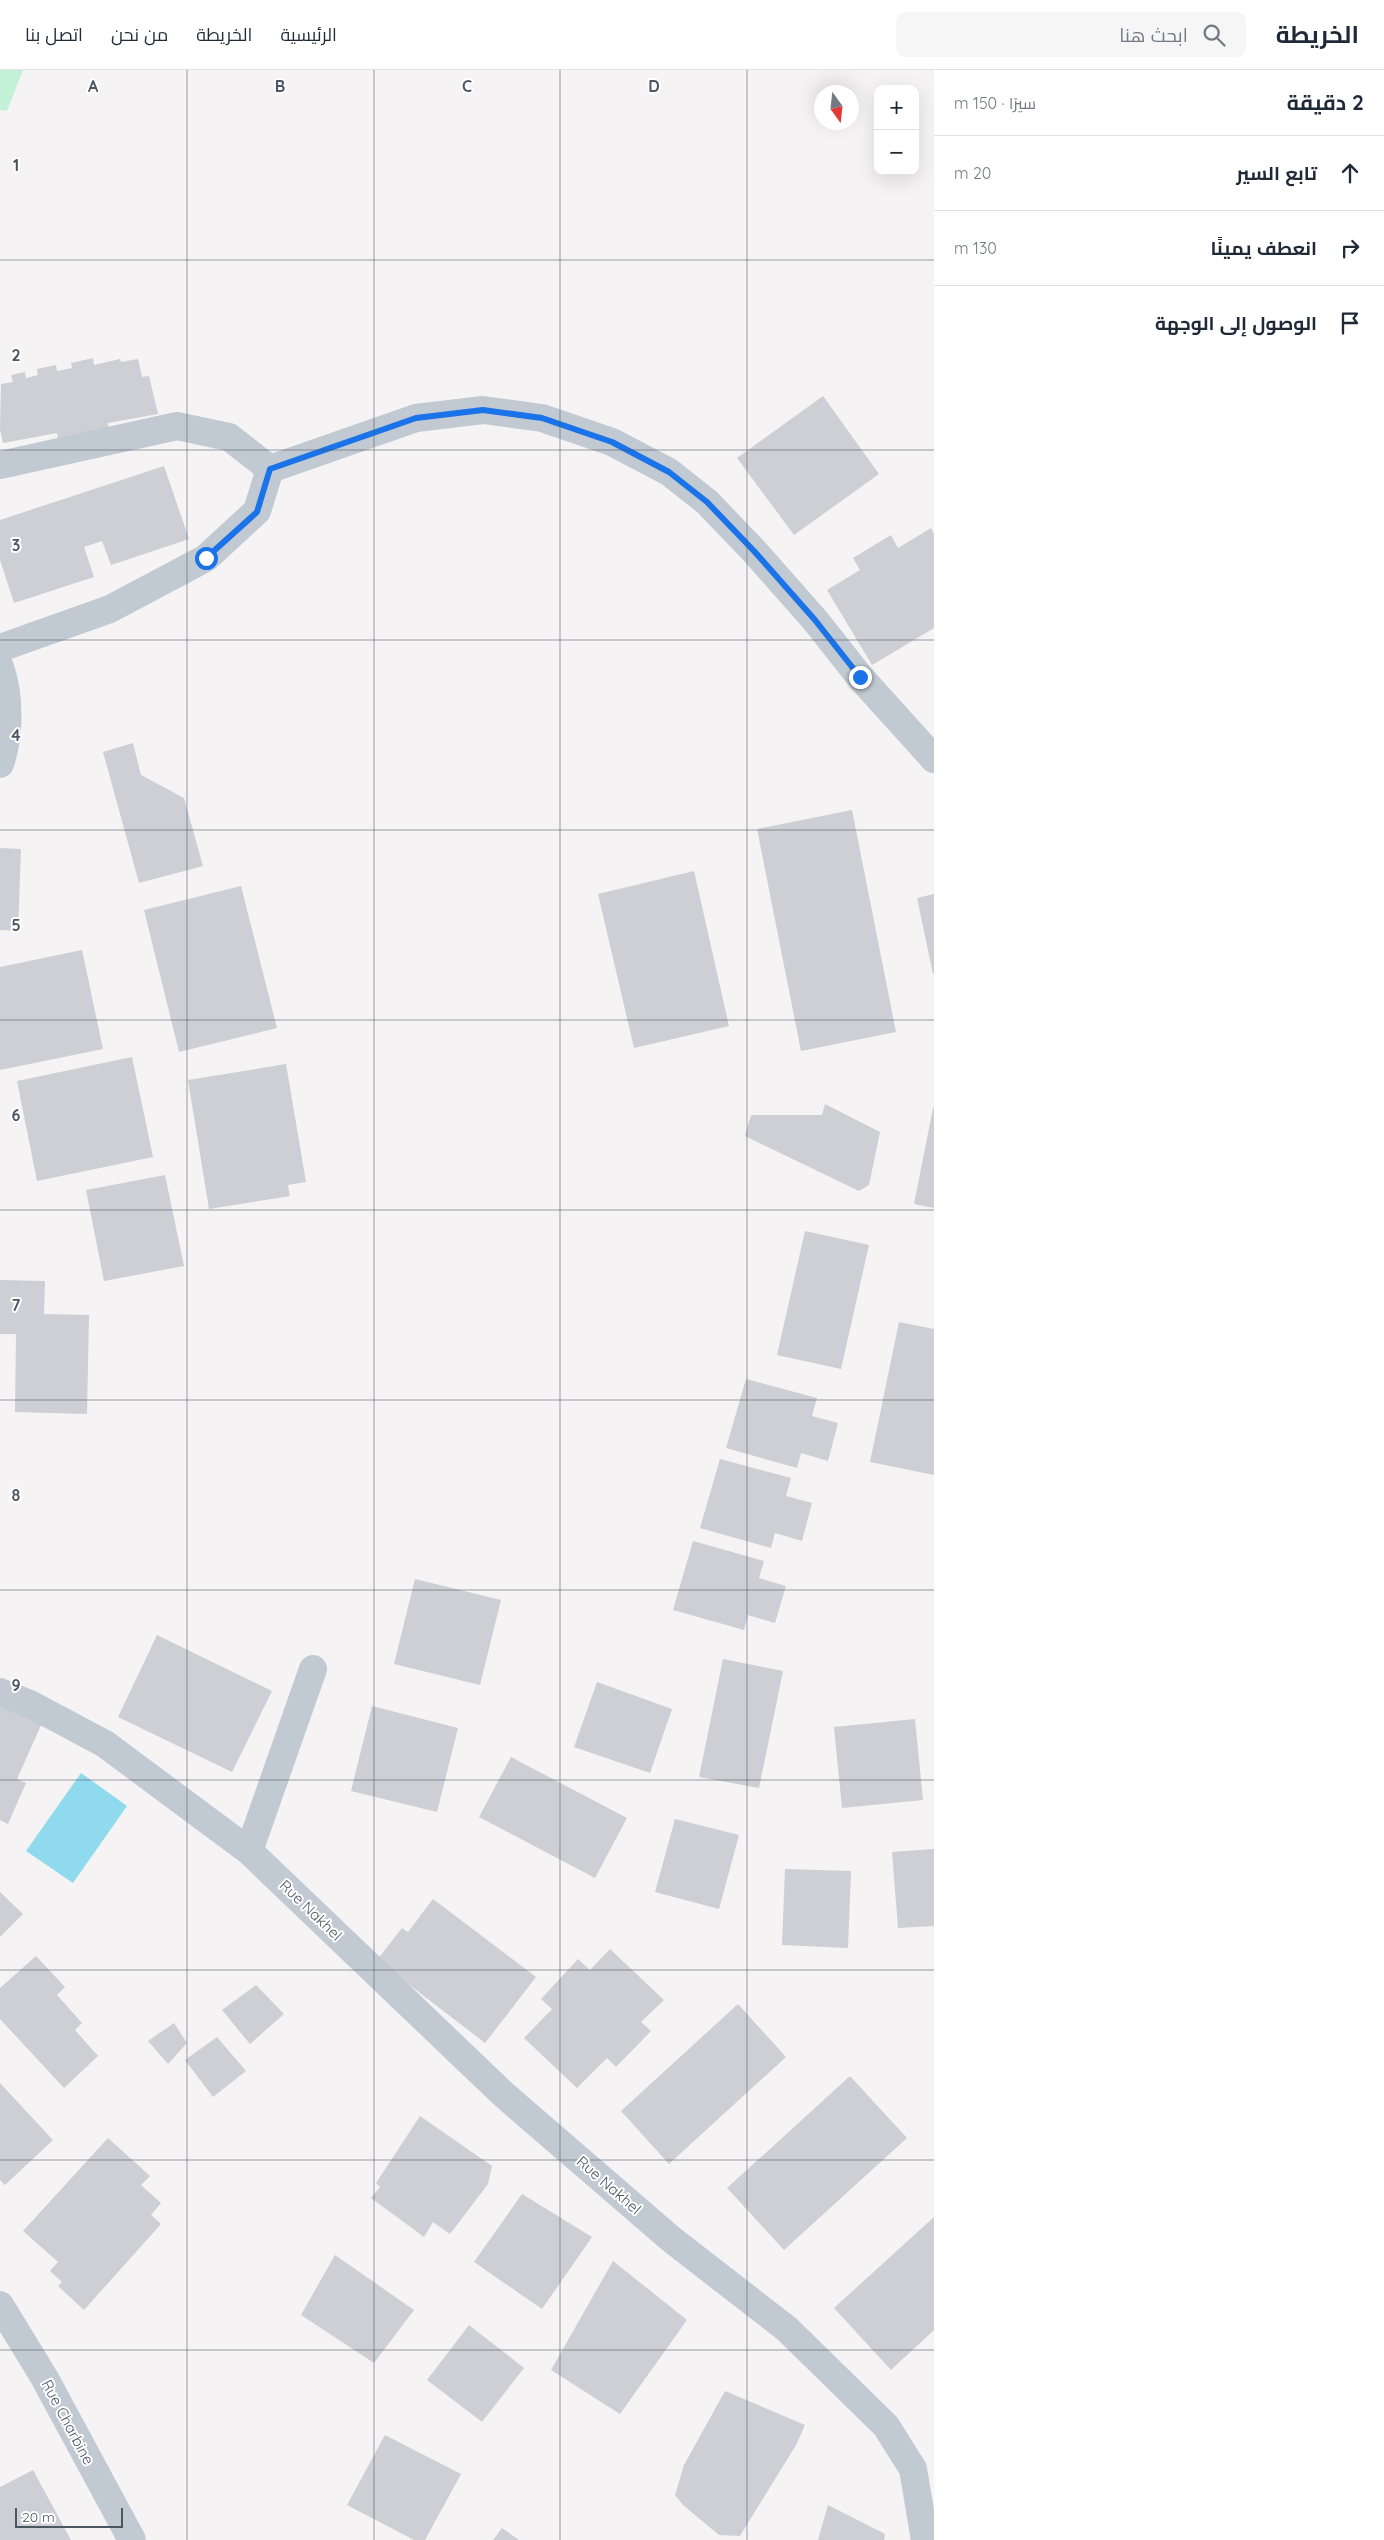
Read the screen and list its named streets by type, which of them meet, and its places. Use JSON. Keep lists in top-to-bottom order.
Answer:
{
  "streets": {
    "street": ["Rue Nakhel", "Rue Charbine"]
  },
  "scale_bar": "20 m",
  "north": "bottom",
  "page": {
    "header": "الخريطة",
    "search": "ابحث هنا",
    "nav": [
      "الرئيسية",
      "الخريطة",
      "من نحن",
      "اتصل بنا"
    ],
    "heading": ["2 دقيقة", "سيرًا · 150 m"],
    "map_buttons": ["+", "−"],
    "list": [
      ["تابع السير", "20 m"],
      ["انعطف يمينًا", "130 m"],
      "الوصول إلى الوجهة"
    ],
    "scale": "20 m"
  },
  "grid": {
    "columns": [
      "A",
      "B",
      "C",
      "D"
    ],
    "rows": [
      "1",
      "2",
      "3",
      "4",
      "5",
      "6",
      "7",
      "8",
      "9"
    ]
  }
}
